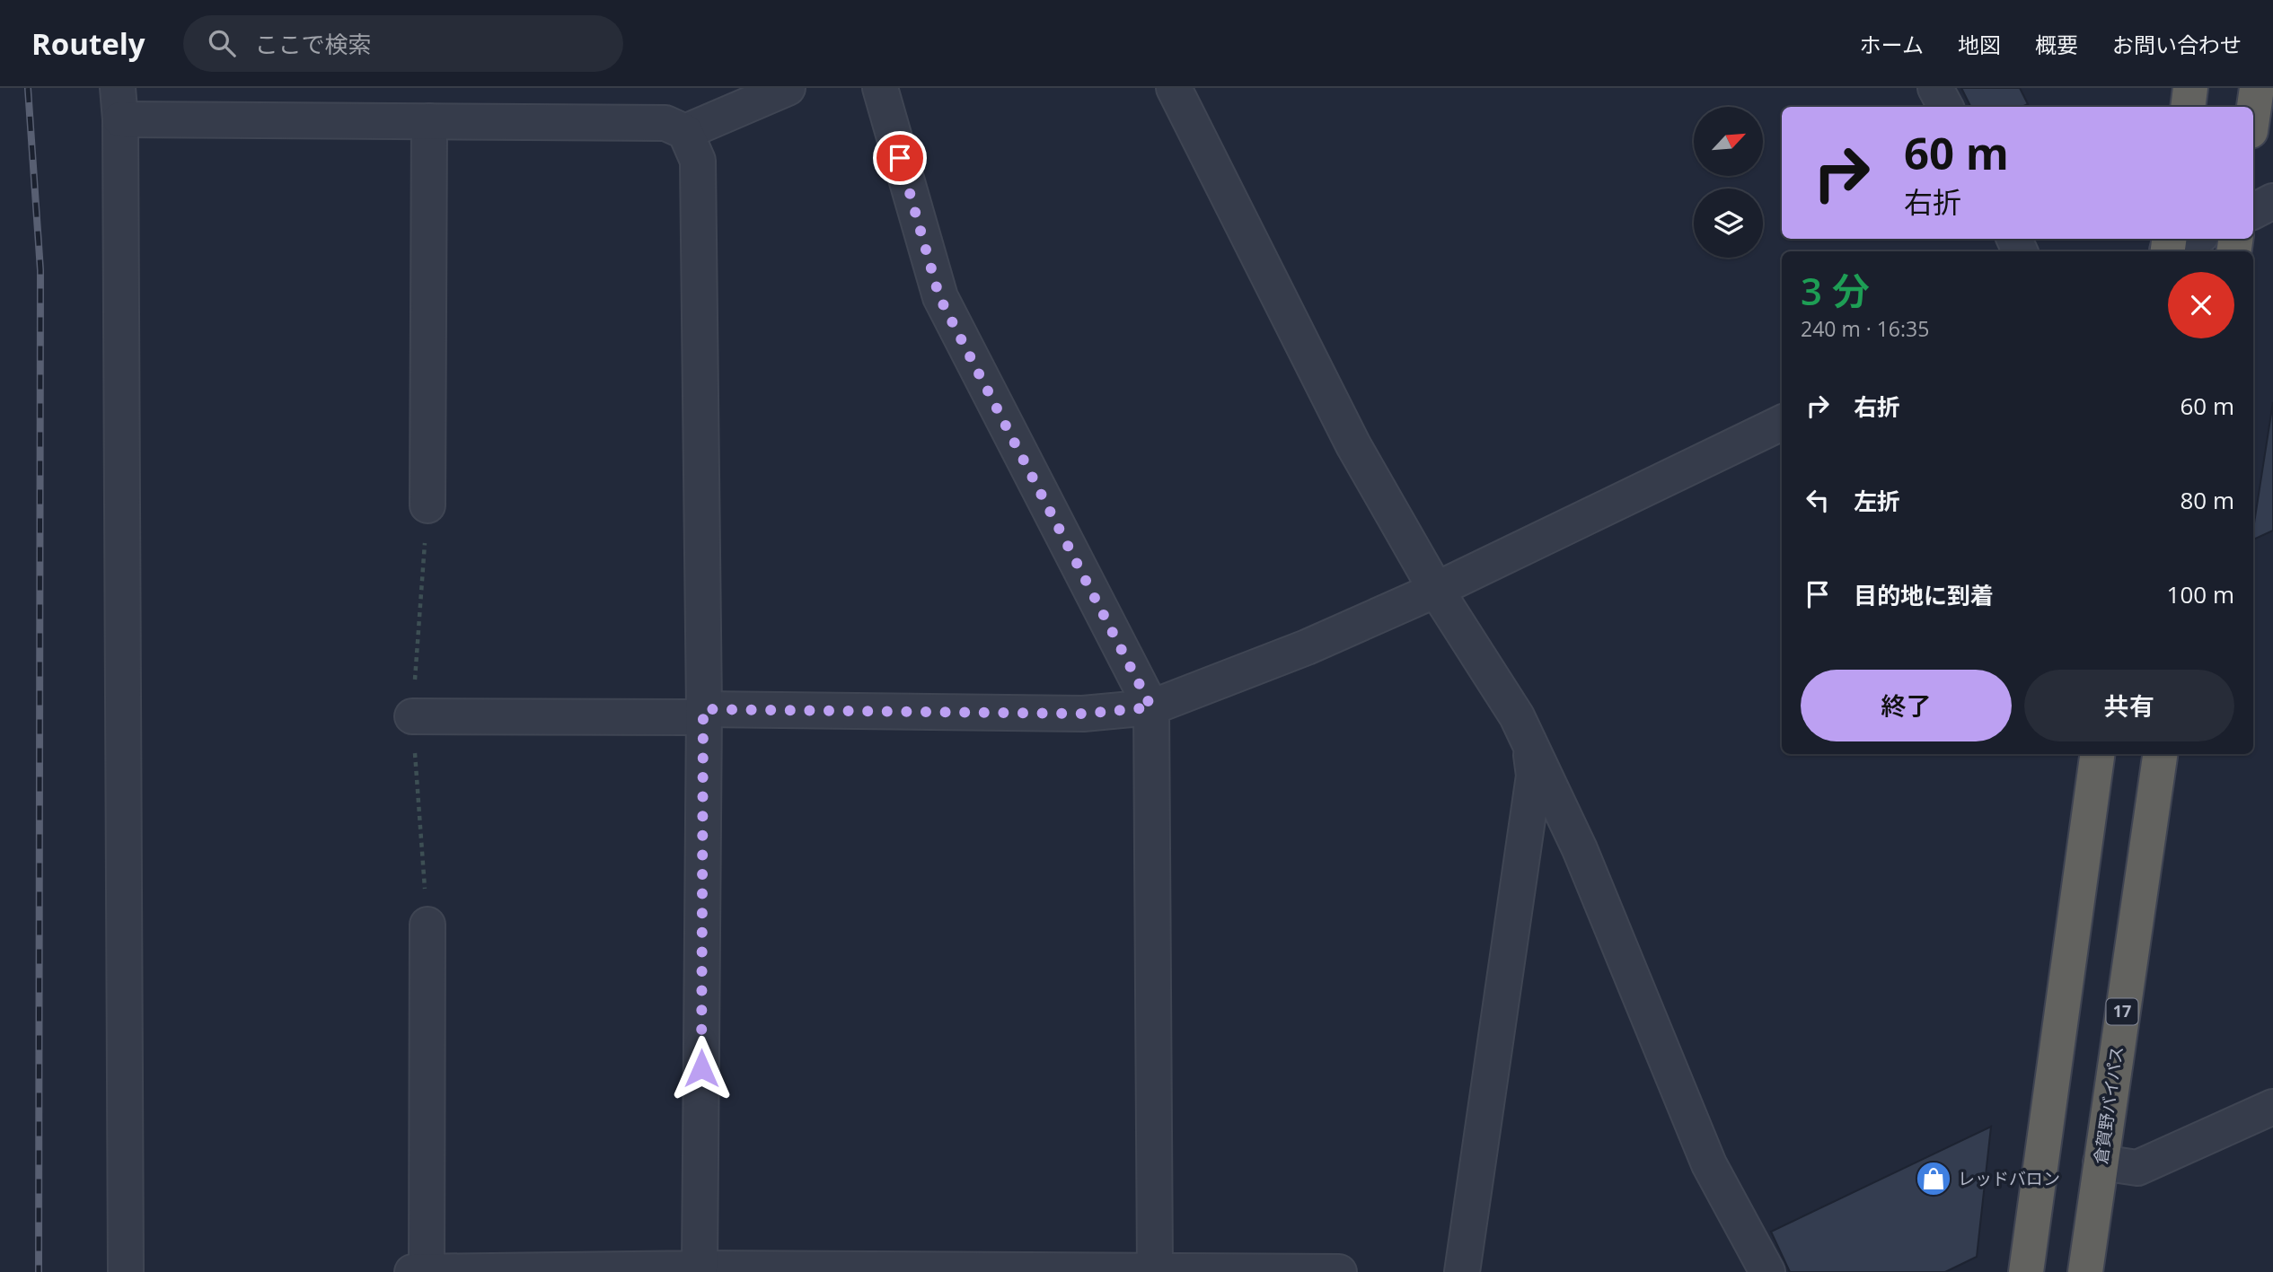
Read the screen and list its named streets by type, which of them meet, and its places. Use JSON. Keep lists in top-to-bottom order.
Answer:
{
  "streets": {
    "highway": ["17", "倉賀野バイパス"]
  },
  "places": {
    "shop": ["レッドバロン"]
  },
  "north": "top right",
  "page": {
    "header": "Routely",
    "search": "ここで検索",
    "nav": [
      "ホーム",
      "地図",
      "概要",
      "お問い合わせ"
    ],
    "turn": ["60 m", "右折"],
    "heading": ["3 分", "240 m · 16:35"],
    "list": [
      {
        "name": "右折",
        "value": "60 m"
      },
      {
        "name": "左折",
        "value": "80 m"
      },
      {
        "name": "目的地に到着",
        "value": "100 m"
      }
    ],
    "buttons": ["終了", "共有"]
  }
}
